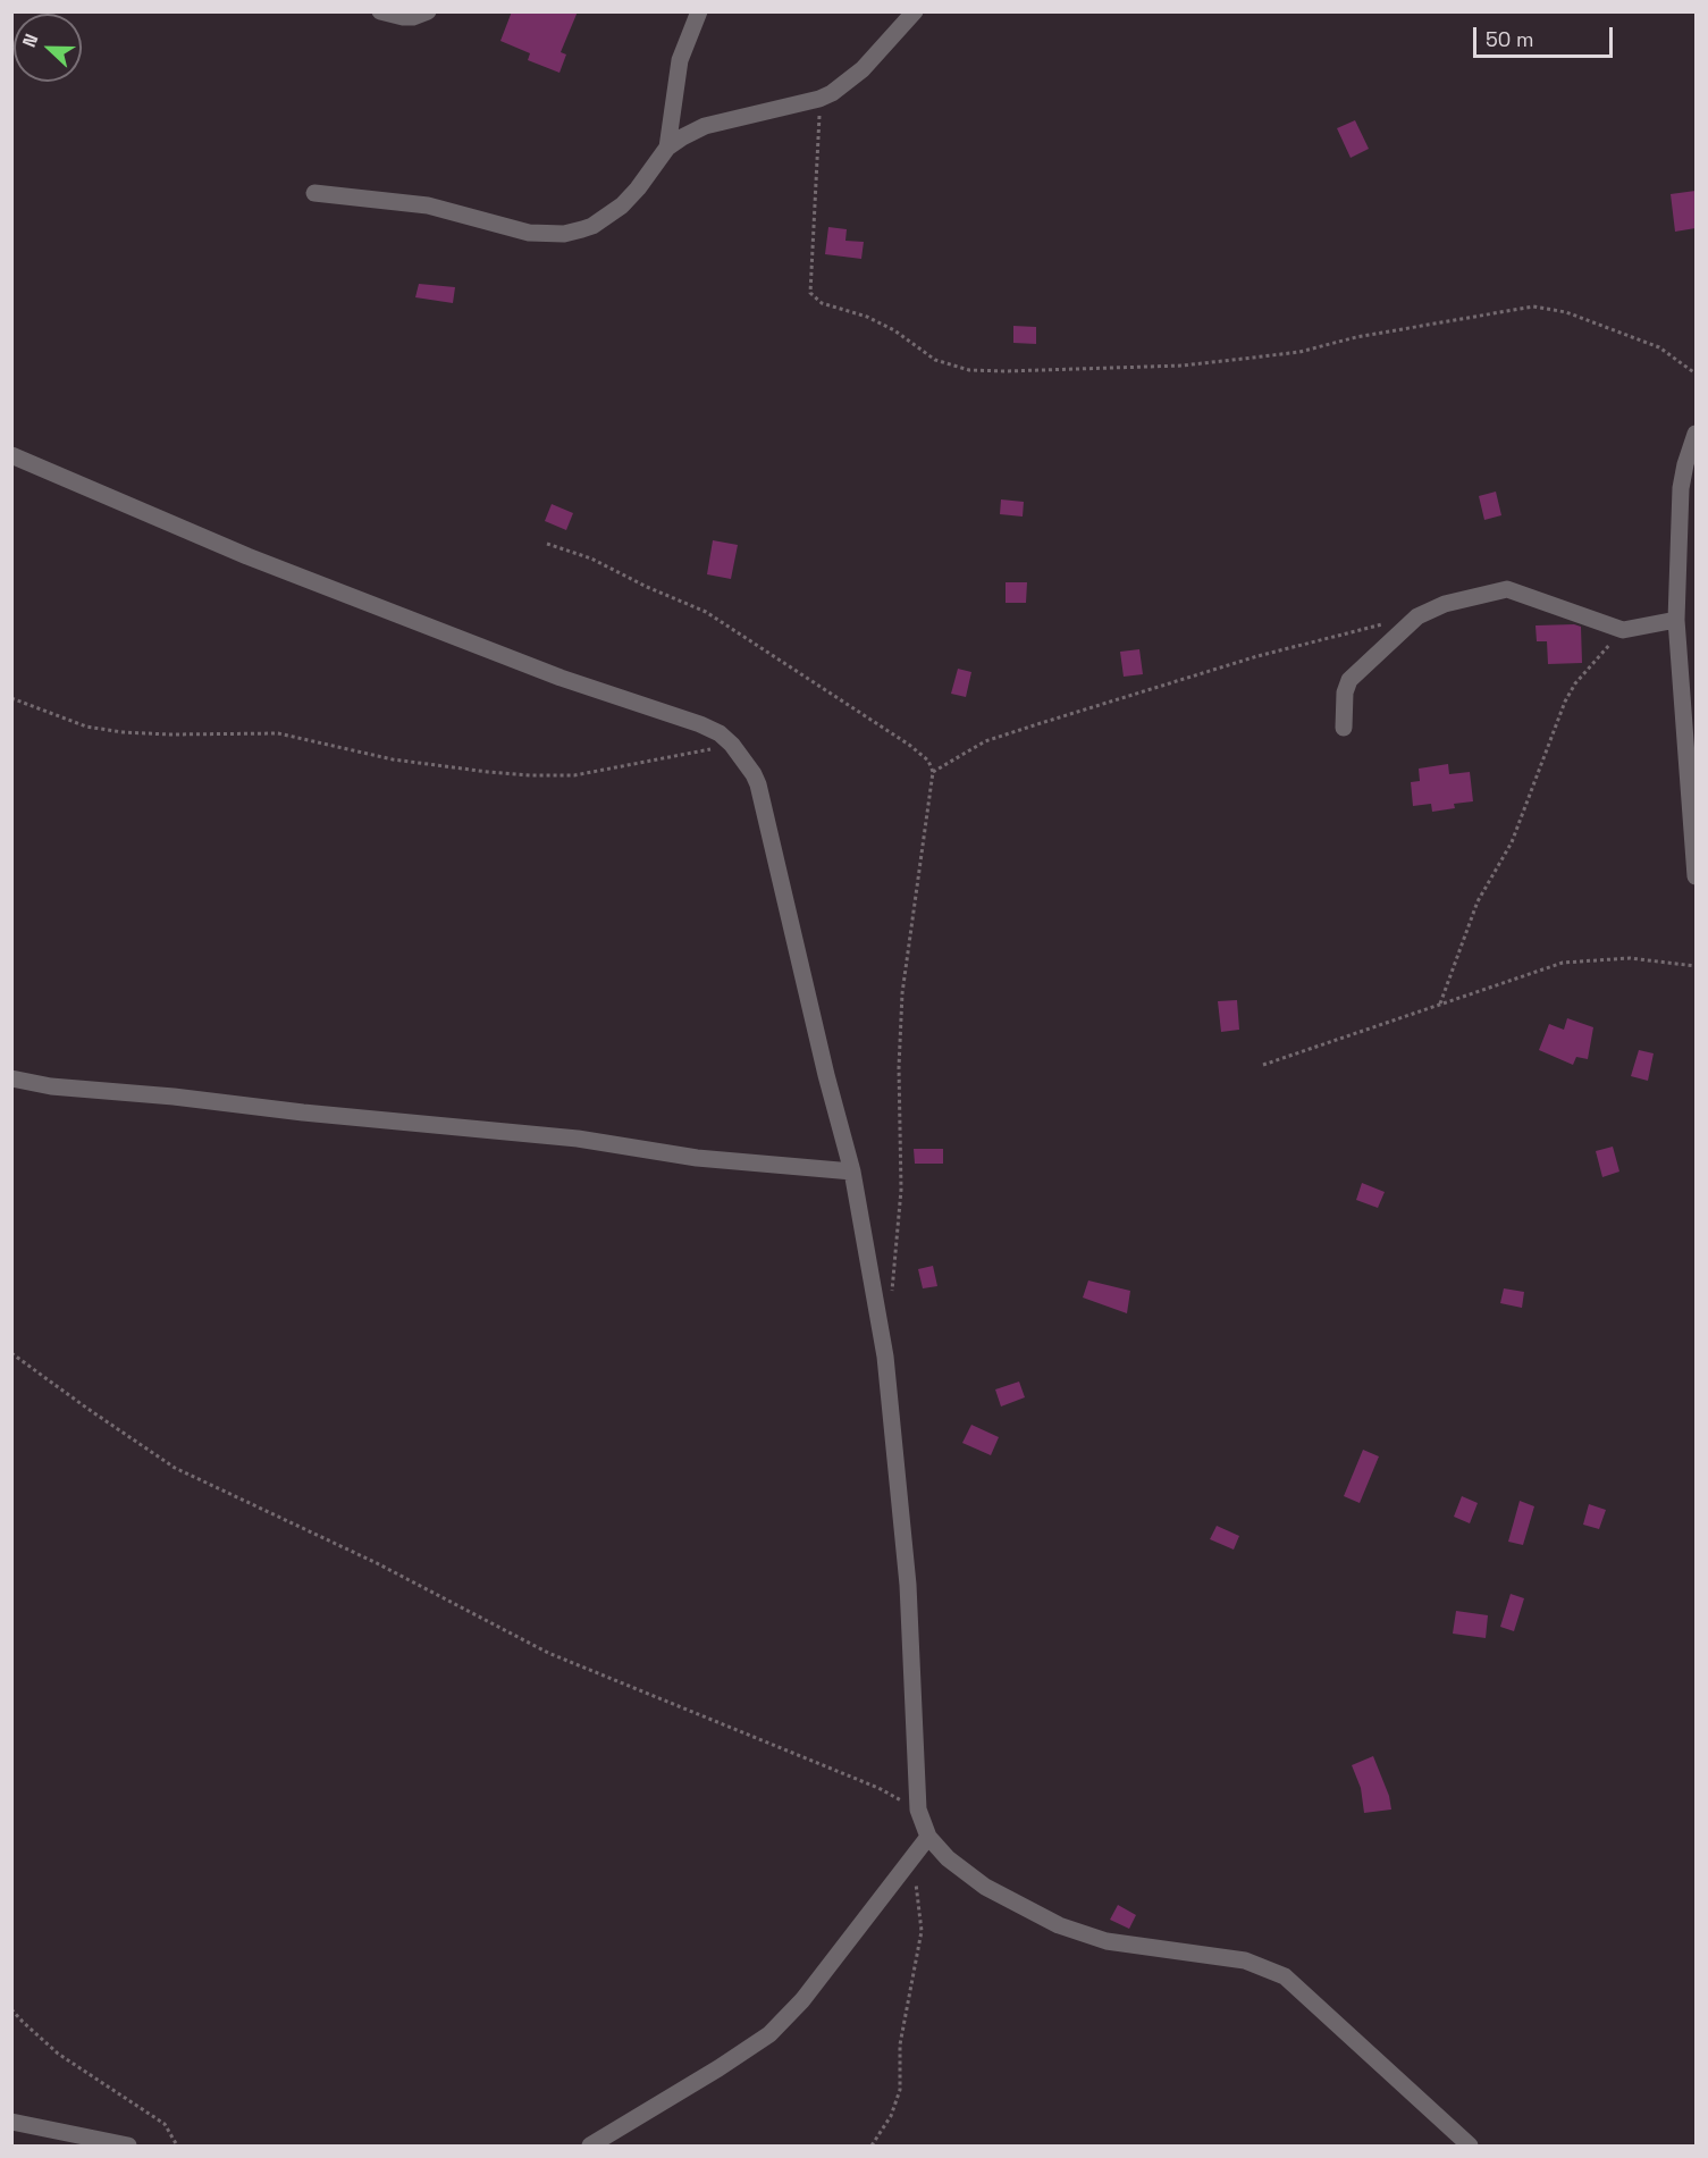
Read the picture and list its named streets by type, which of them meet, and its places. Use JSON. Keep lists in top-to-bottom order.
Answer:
{
  "scale_bar": "50 m",
  "north": "left"
}
